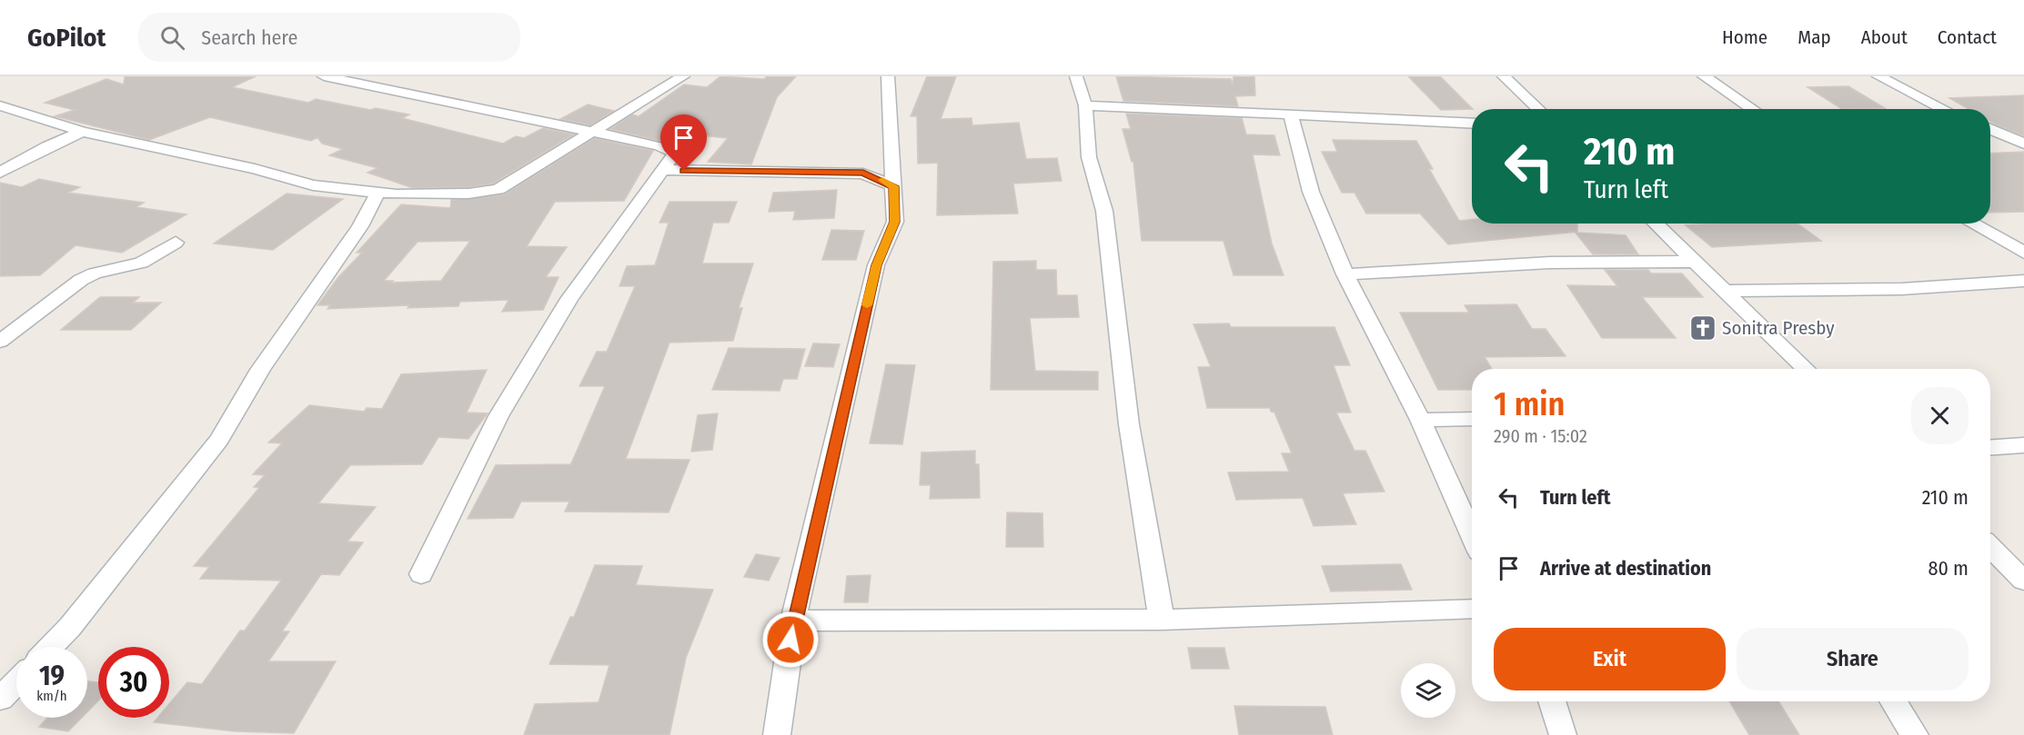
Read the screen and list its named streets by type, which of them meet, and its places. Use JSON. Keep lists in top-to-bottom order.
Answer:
{
  "places": {
    "church": ["Sonitra Presby"]
  },
  "page": {
    "header": "GoPilot",
    "search": "Search here",
    "nav": [
      "Home",
      "Map",
      "About",
      "Contact"
    ],
    "turn": ["210 m", "Turn left"],
    "heading": ["1 min", "290 m · 15:02"],
    "list": [
      {
        "name": "Turn left",
        "value": "210 m"
      },
      {
        "name": "Arrive at destination",
        "value": "80 m"
      }
    ],
    "buttons": ["Exit", "Share"],
    "speed": "19 km/h",
    "limit": "30"
  }
}
